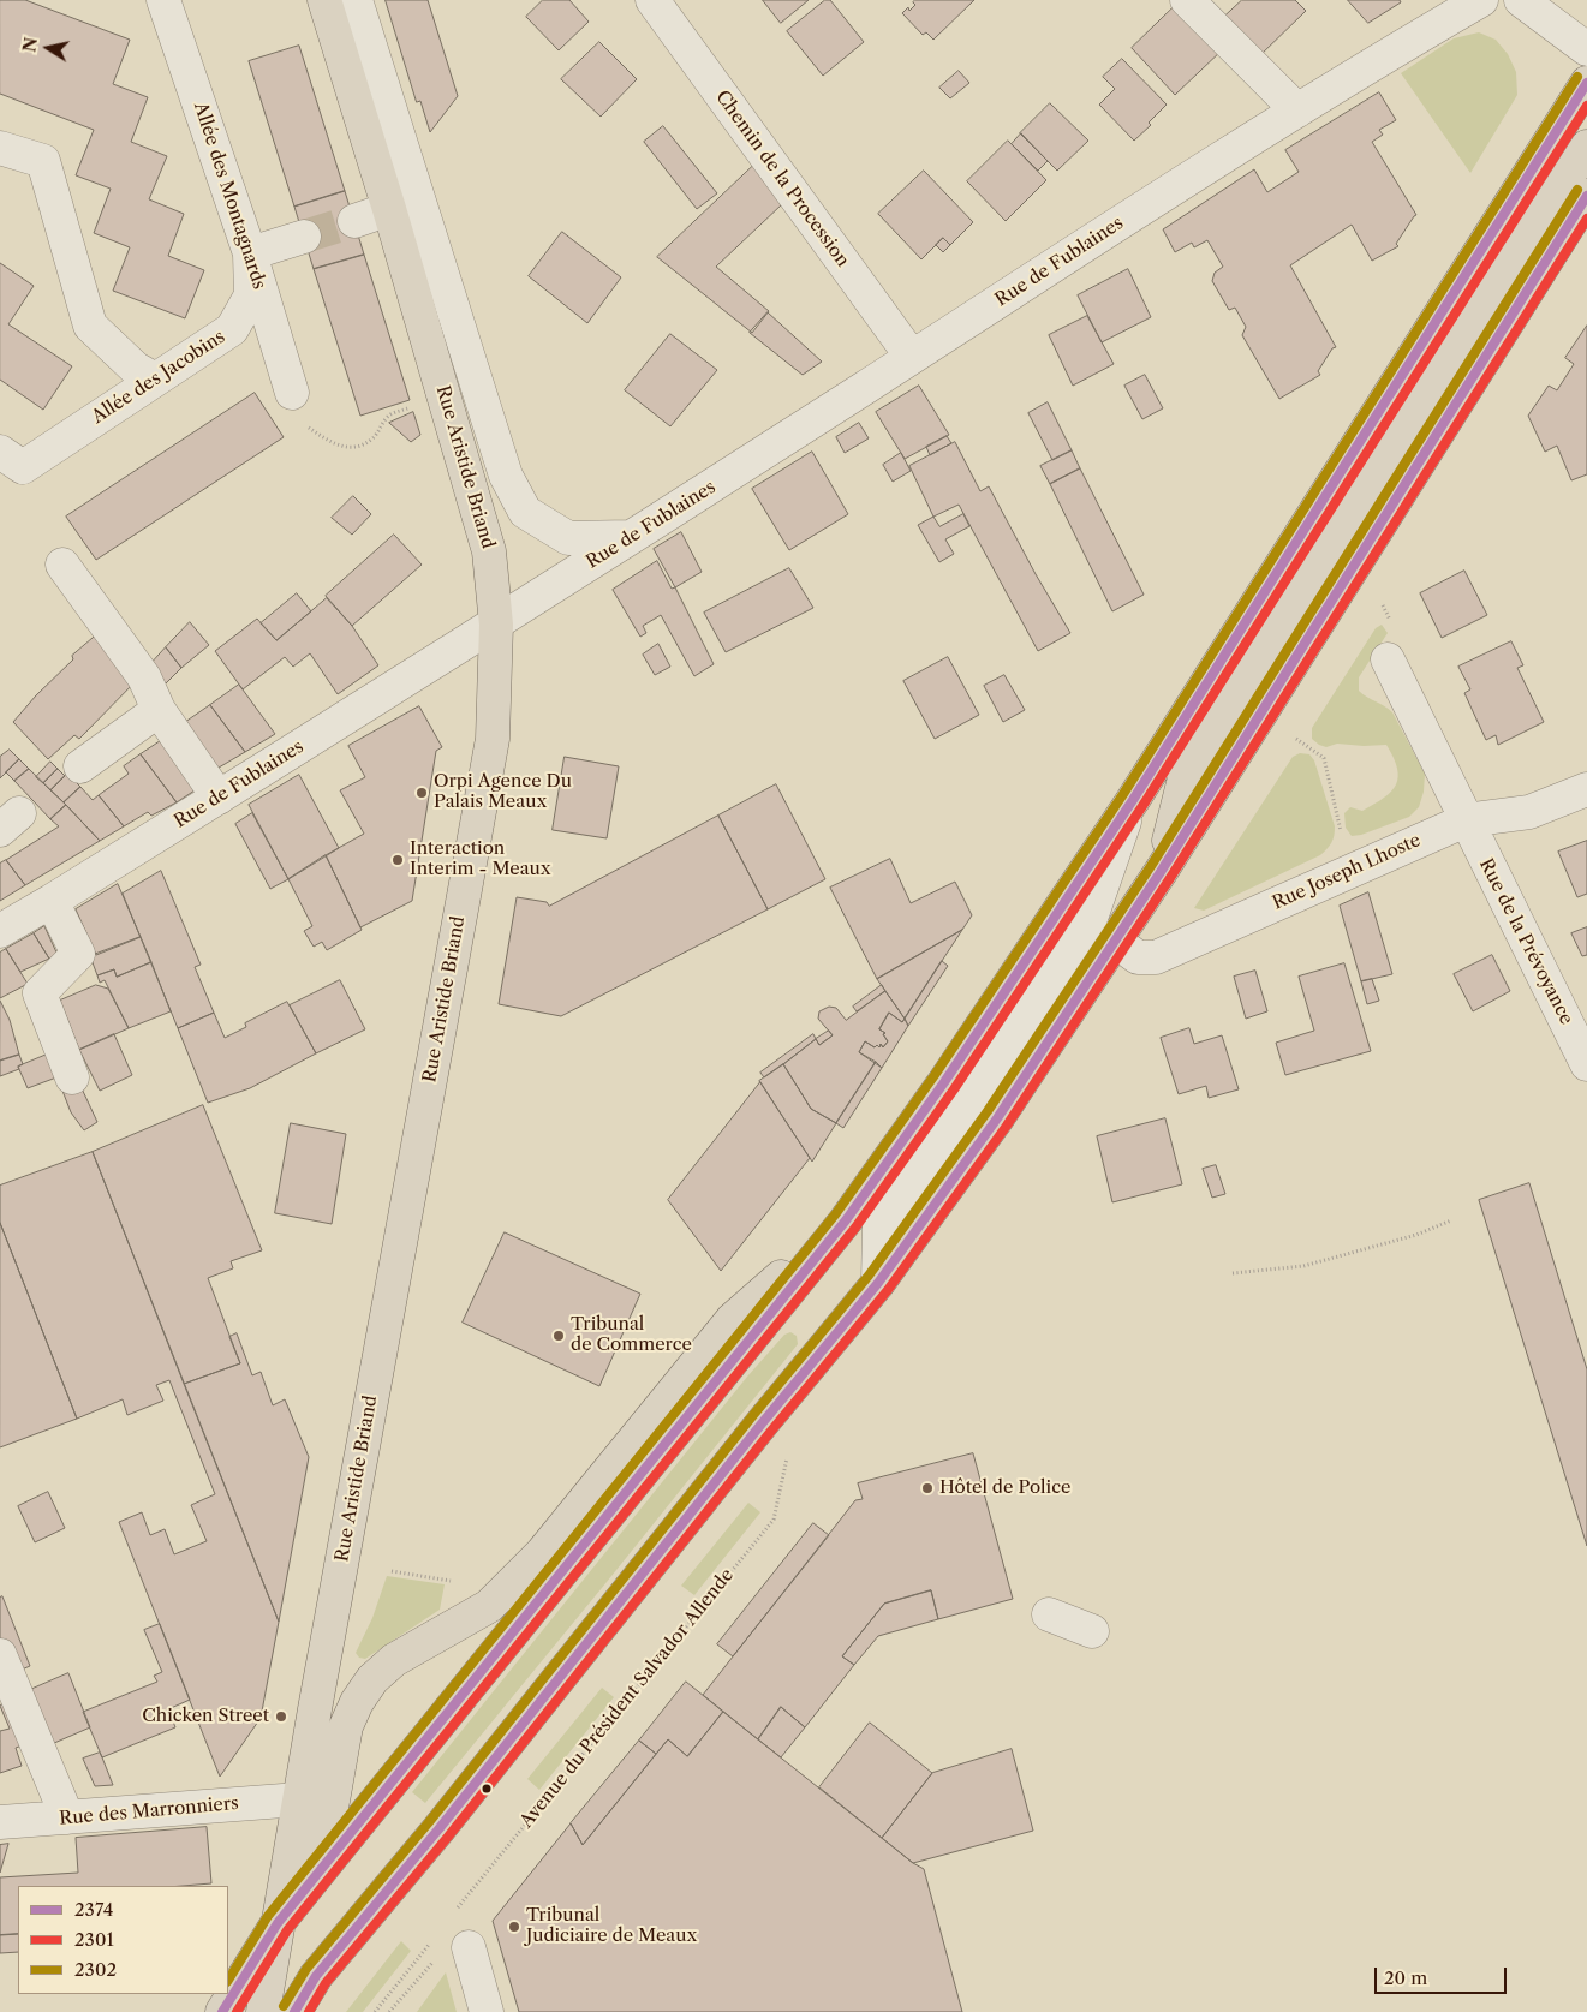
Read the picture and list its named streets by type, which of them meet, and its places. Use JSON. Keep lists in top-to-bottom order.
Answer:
{
  "streets": {
    "main road": ["Rue Aristide Briand"],
    "street": [
      "Chemin de la Procession",
      "Allée des Montagnards",
      "Rue de Fublaines",
      "Allée des Jacobins",
      "Rue Joseph Lhoste",
      "Rue de la Prévoyance",
      "Rue des Marronniers"
    ],
    "path": ["Avenue du Président Salvador Allende"]
  },
  "crossings": [
    ["Chemin de la Procession", "Rue de Fublaines"],
    ["Allée des Montagnards", "Allée des Jacobins"],
    ["Rue de Fublaines", "Rue Aristide Briand"],
    ["Rue Aristide Briand", "Rue des Marronniers"],
    ["Rue Joseph Lhoste", "Rue de la Prévoyance"]
  ],
  "places": [
    "Orpi Agence Du Palais Meaux",
    "Interaction Interim - Meaux",
    "Tribunal de Commerce",
    "Hôtel de Police",
    "Chicken Street",
    "Tribunal Judiciaire de Meaux"
  ],
  "lines": ["transit line 2302", "transit line 2374", "transit line 2301"],
  "legend": ["2374", "2301", "2302"],
  "scale_bar": "20 m",
  "north": "left"
}
